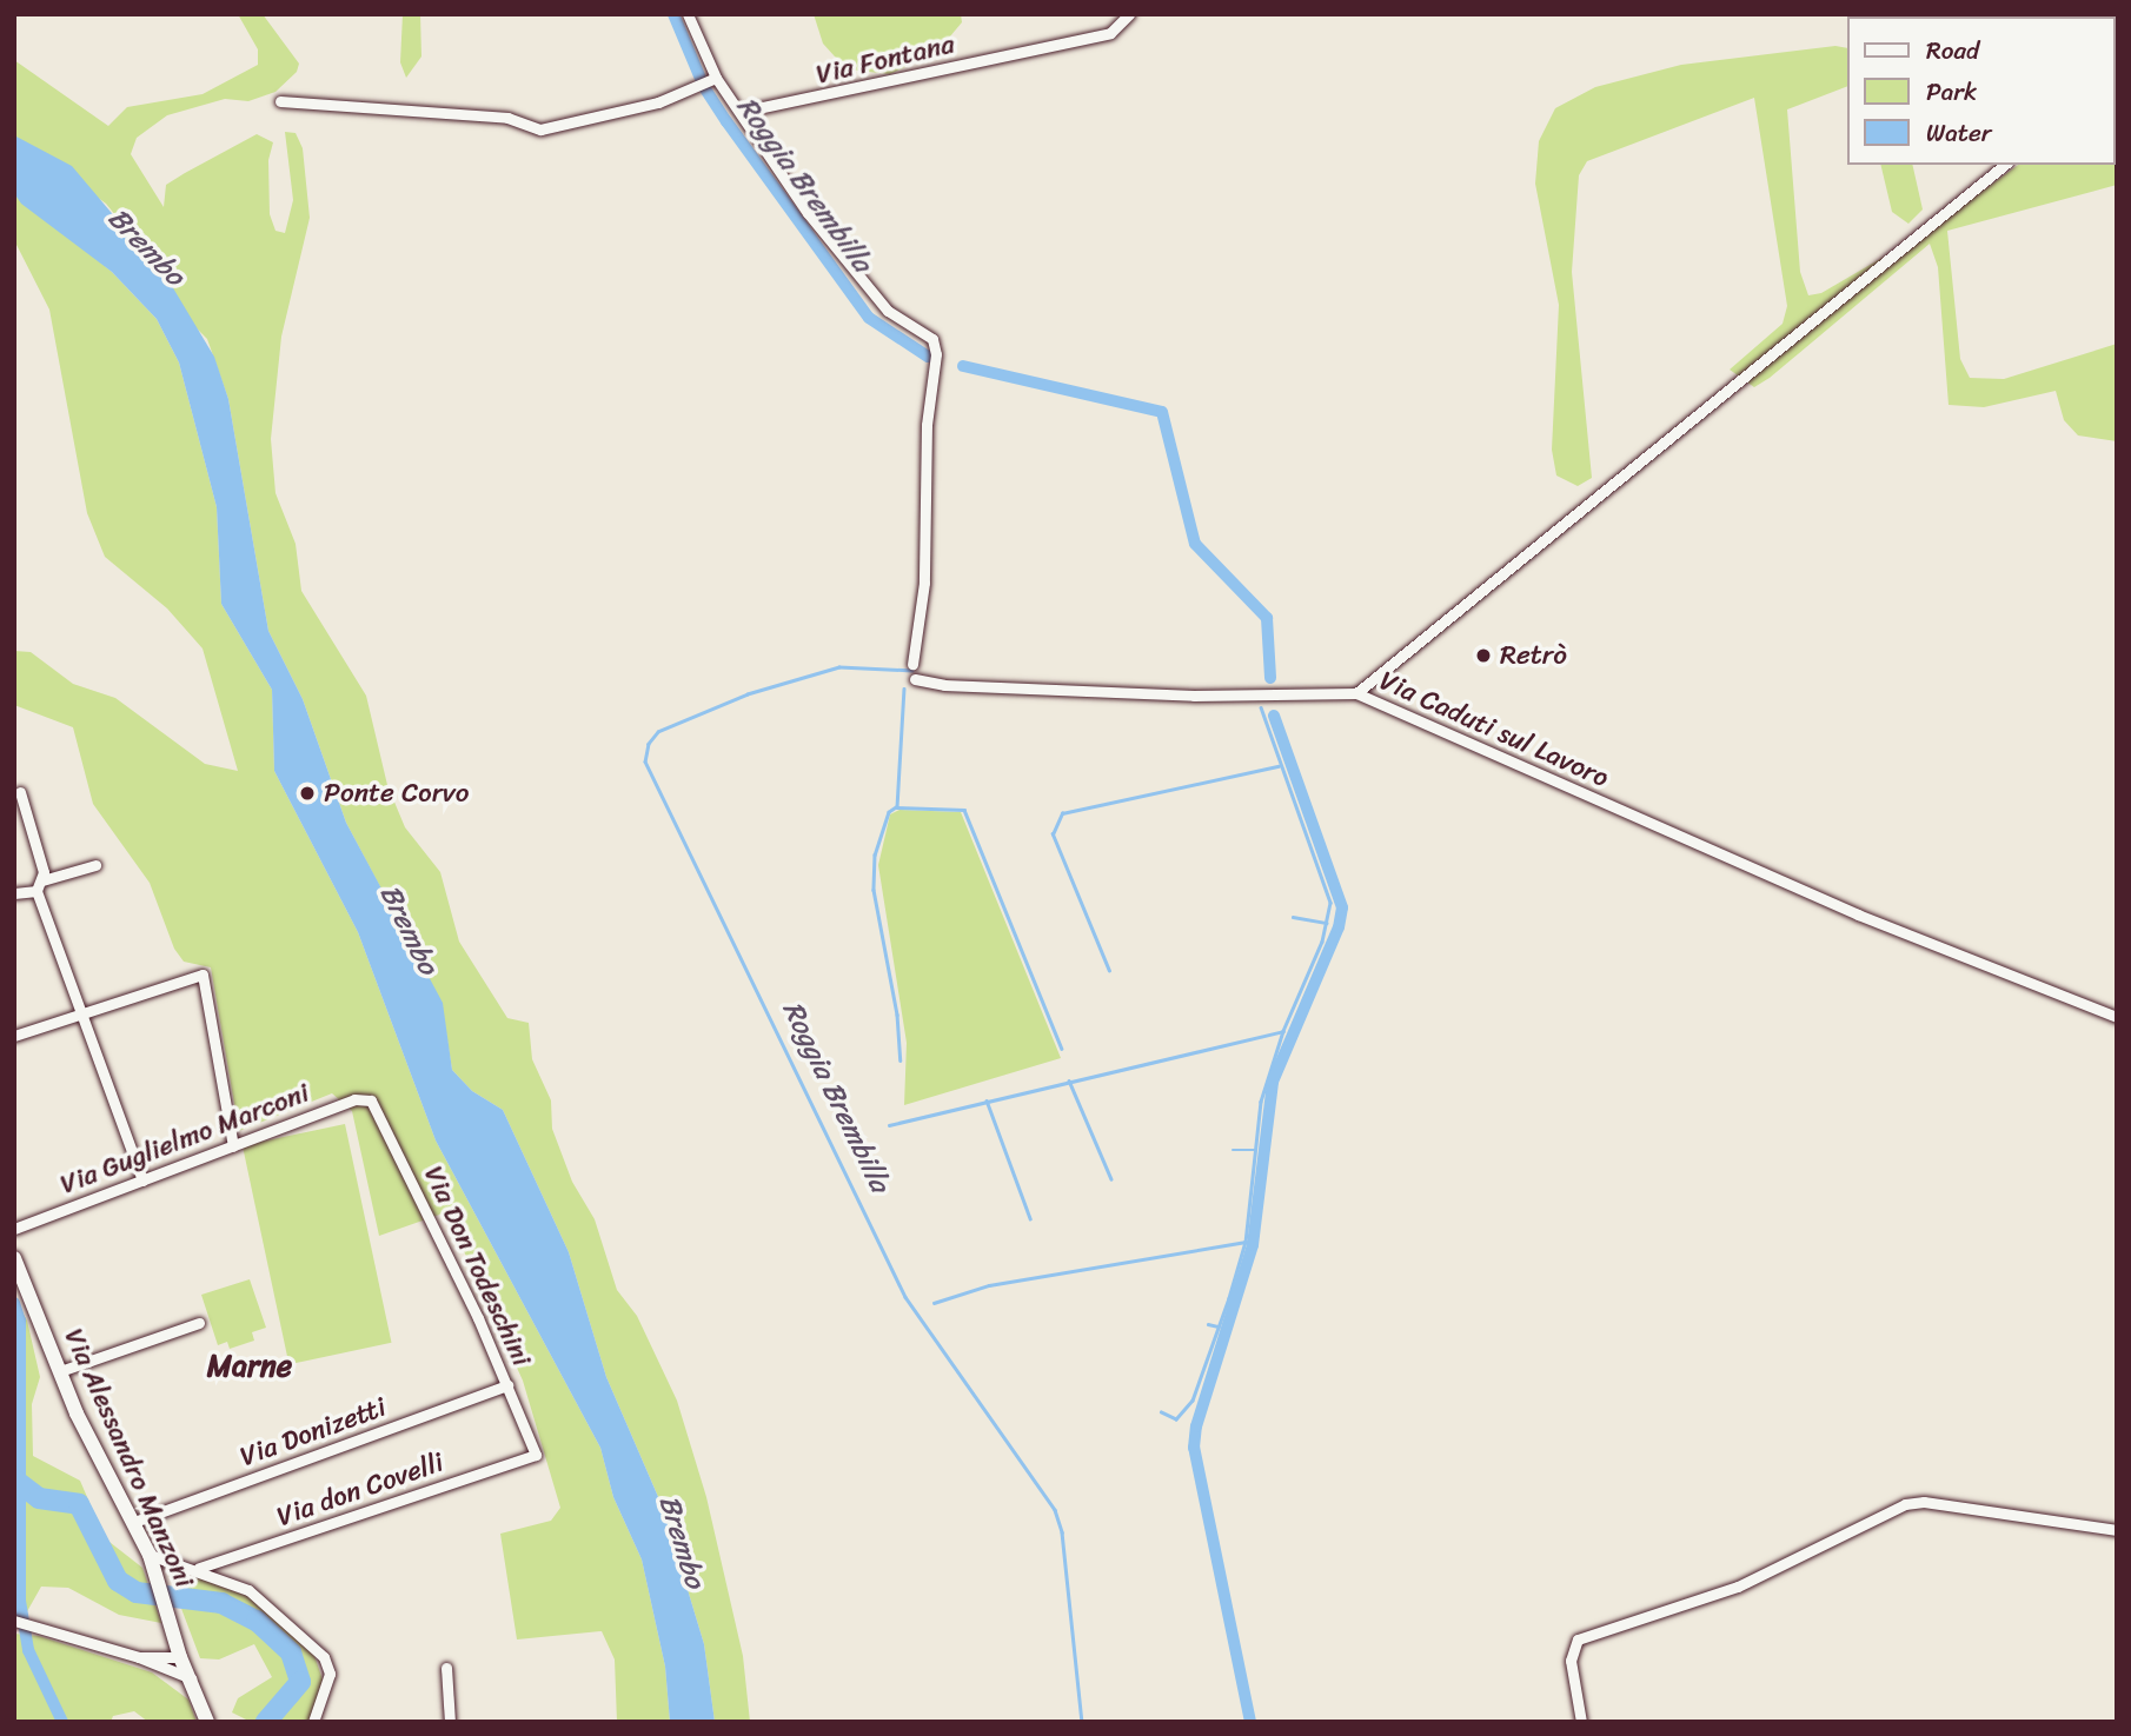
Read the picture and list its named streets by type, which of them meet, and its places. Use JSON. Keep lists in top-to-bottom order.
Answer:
{
  "streets": {
    "street": [
      "Via Fontana",
      "Via Caduti sul Lavoro",
      "Via Guglielmo Marconi",
      "Via Don Todeschini",
      "Via Donizetti",
      "Via Alessandro Manzoni",
      "Via don Covelli"
    ]
  },
  "crossings": [
    ["Via Guglielmo Marconi", "Via Don Todeschini"],
    ["Via Don Todeschini", "Via Donizetti"],
    ["Via Don Todeschini", "Via don Covelli"],
    ["Via Donizetti", "Via Alessandro Manzoni"]
  ],
  "districts": ["Marne"],
  "water": ["Roggia Brembilla", "Brembo"],
  "places": ["Retrò", "Ponte Corvo"],
  "legend": ["Road", "Park", "Water"]
}
